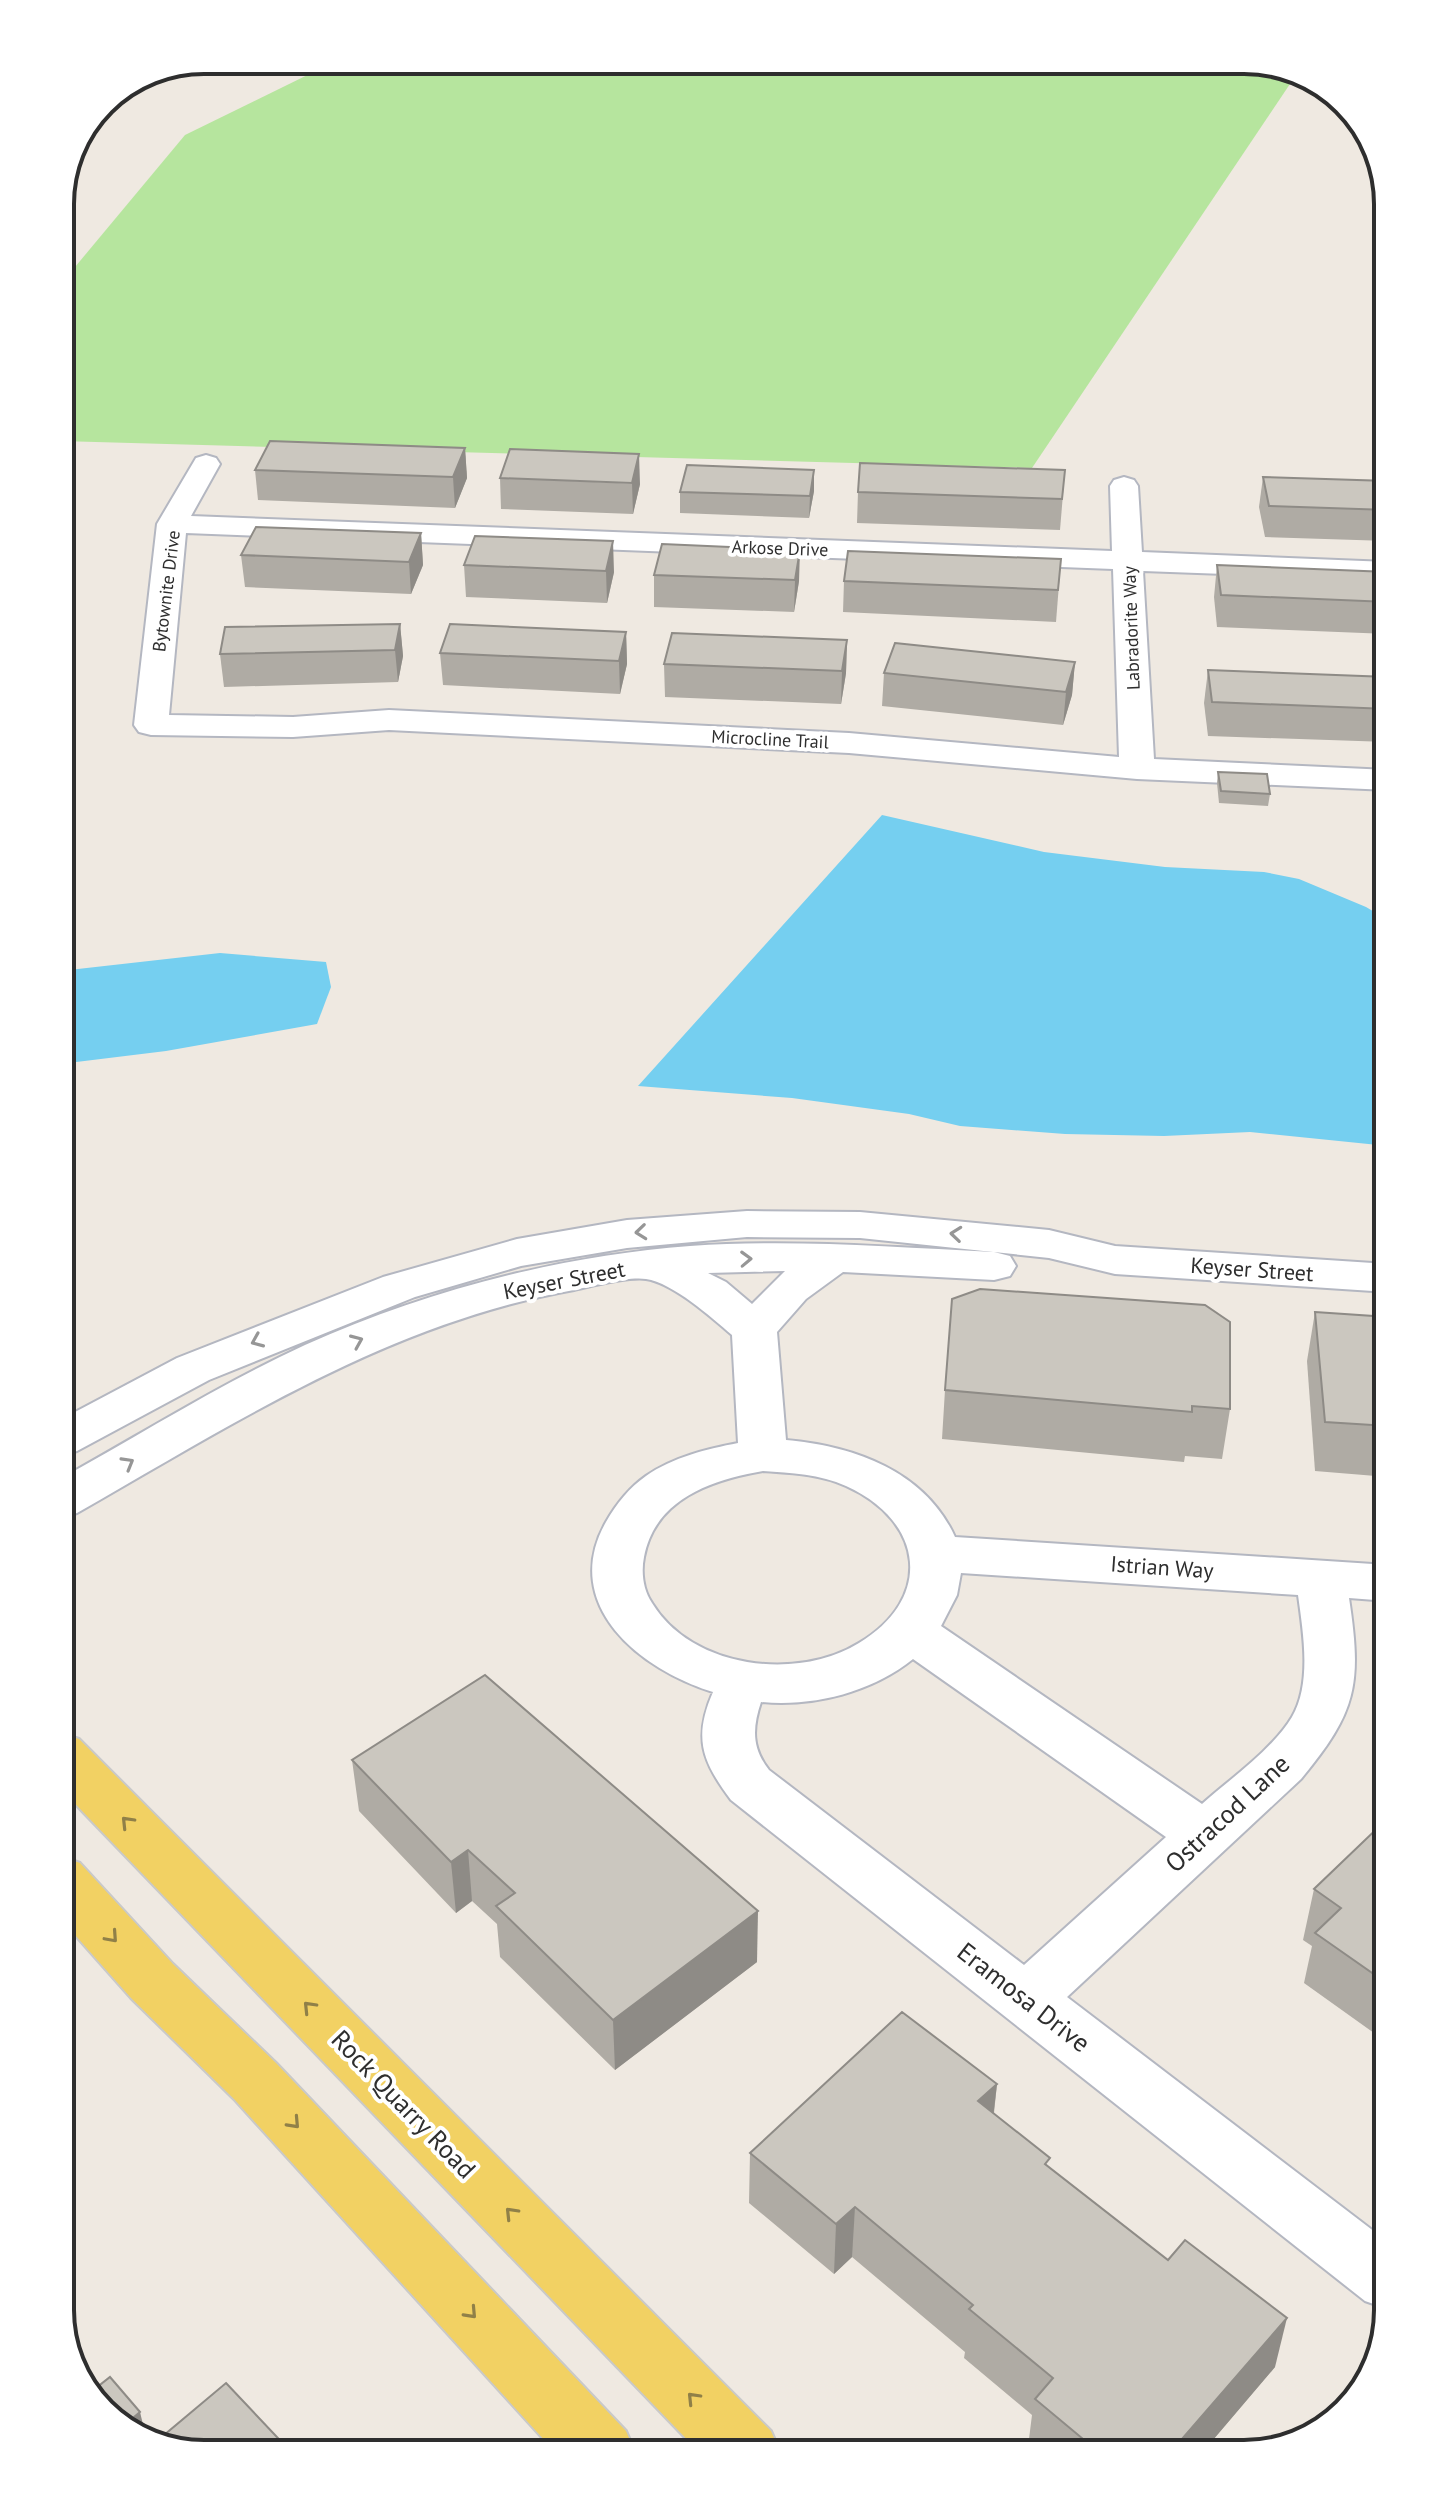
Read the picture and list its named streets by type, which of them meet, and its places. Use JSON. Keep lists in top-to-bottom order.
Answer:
{
  "streets": {
    "main road": ["Rock Quarry Road"],
    "street": [
      "Arkose Drive",
      "Bytownite Drive",
      "Labradorite Way",
      "Microcline Trail",
      "Keyser Street",
      "Istrian Way",
      "Ostracod Lane",
      "Eramosa Drive"
    ]
  },
  "crossings": [
    ["Arkose Drive", "Bytownite Drive"],
    ["Arkose Drive", "Labradorite Way"],
    ["Bytownite Drive", "Microcline Trail"],
    ["Labradorite Way", "Microcline Trail"],
    ["Istrian Way", "Ostracod Lane"],
    ["Istrian Way", "Eramosa Drive"],
    ["Ostracod Lane", "Eramosa Drive"]
  ]
}
